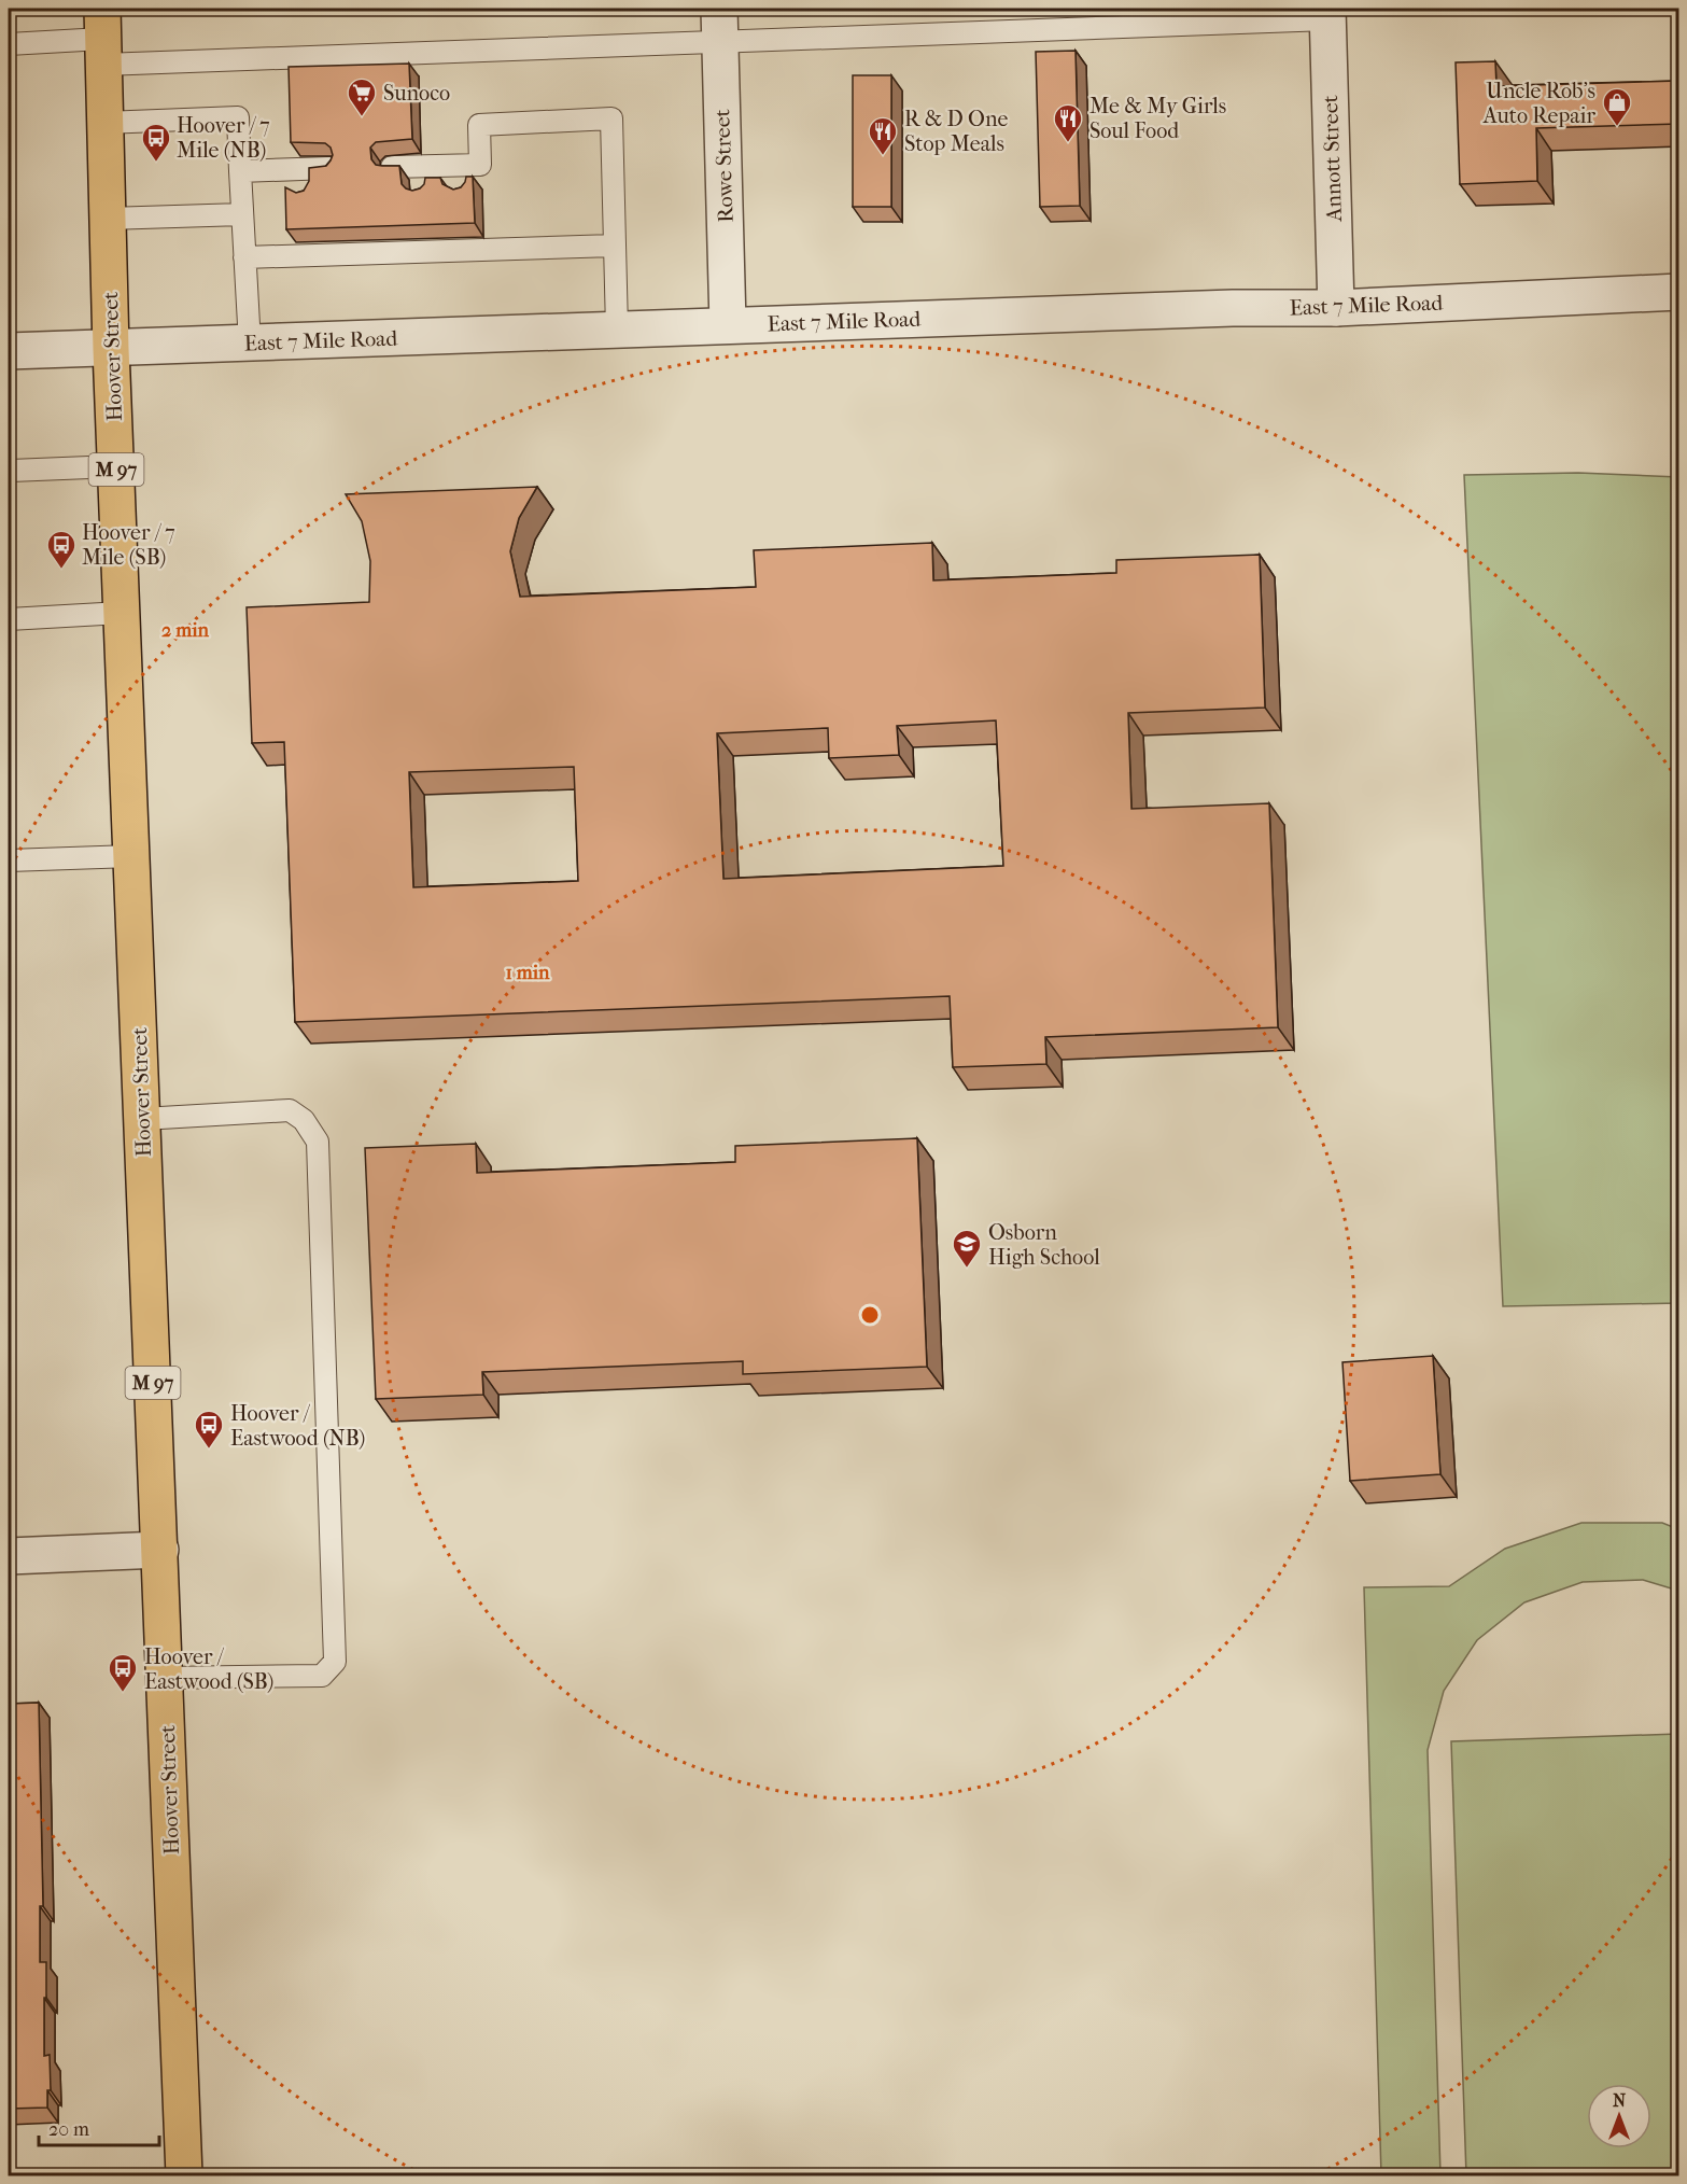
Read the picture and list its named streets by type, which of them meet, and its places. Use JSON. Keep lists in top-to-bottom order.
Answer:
{
  "streets": {
    "main road": ["Hoover Street", "M 97"],
    "street": ["Annott Street", "Rowe Street", "East 7 Mile Road"]
  },
  "crossings": [
    ["Annott Street", "East 7 Mile Road"],
    ["Rowe Street", "East 7 Mile Road"],
    ["East 7 Mile Road", "Hoover Street"]
  ],
  "places": {
    "supermarket": ["Sunoco"],
    "shop": ["Uncle Rob's Auto Repair"],
    "restaurant": ["Me & My Girls Soul Food", "R & D One Stop Meals"],
    "bus stop": [
      "Hoover / 7 Mile (NB)",
      "Hoover / 7 Mile (SB)",
      "Hoover / Eastwood (NB)",
      "Hoover / Eastwood (SB)"
    ],
    "school or university": ["Osborn High School"]
  },
  "scale_bar": "20 m",
  "north": "top",
  "rings": ["2 min", "1 min"]
}
